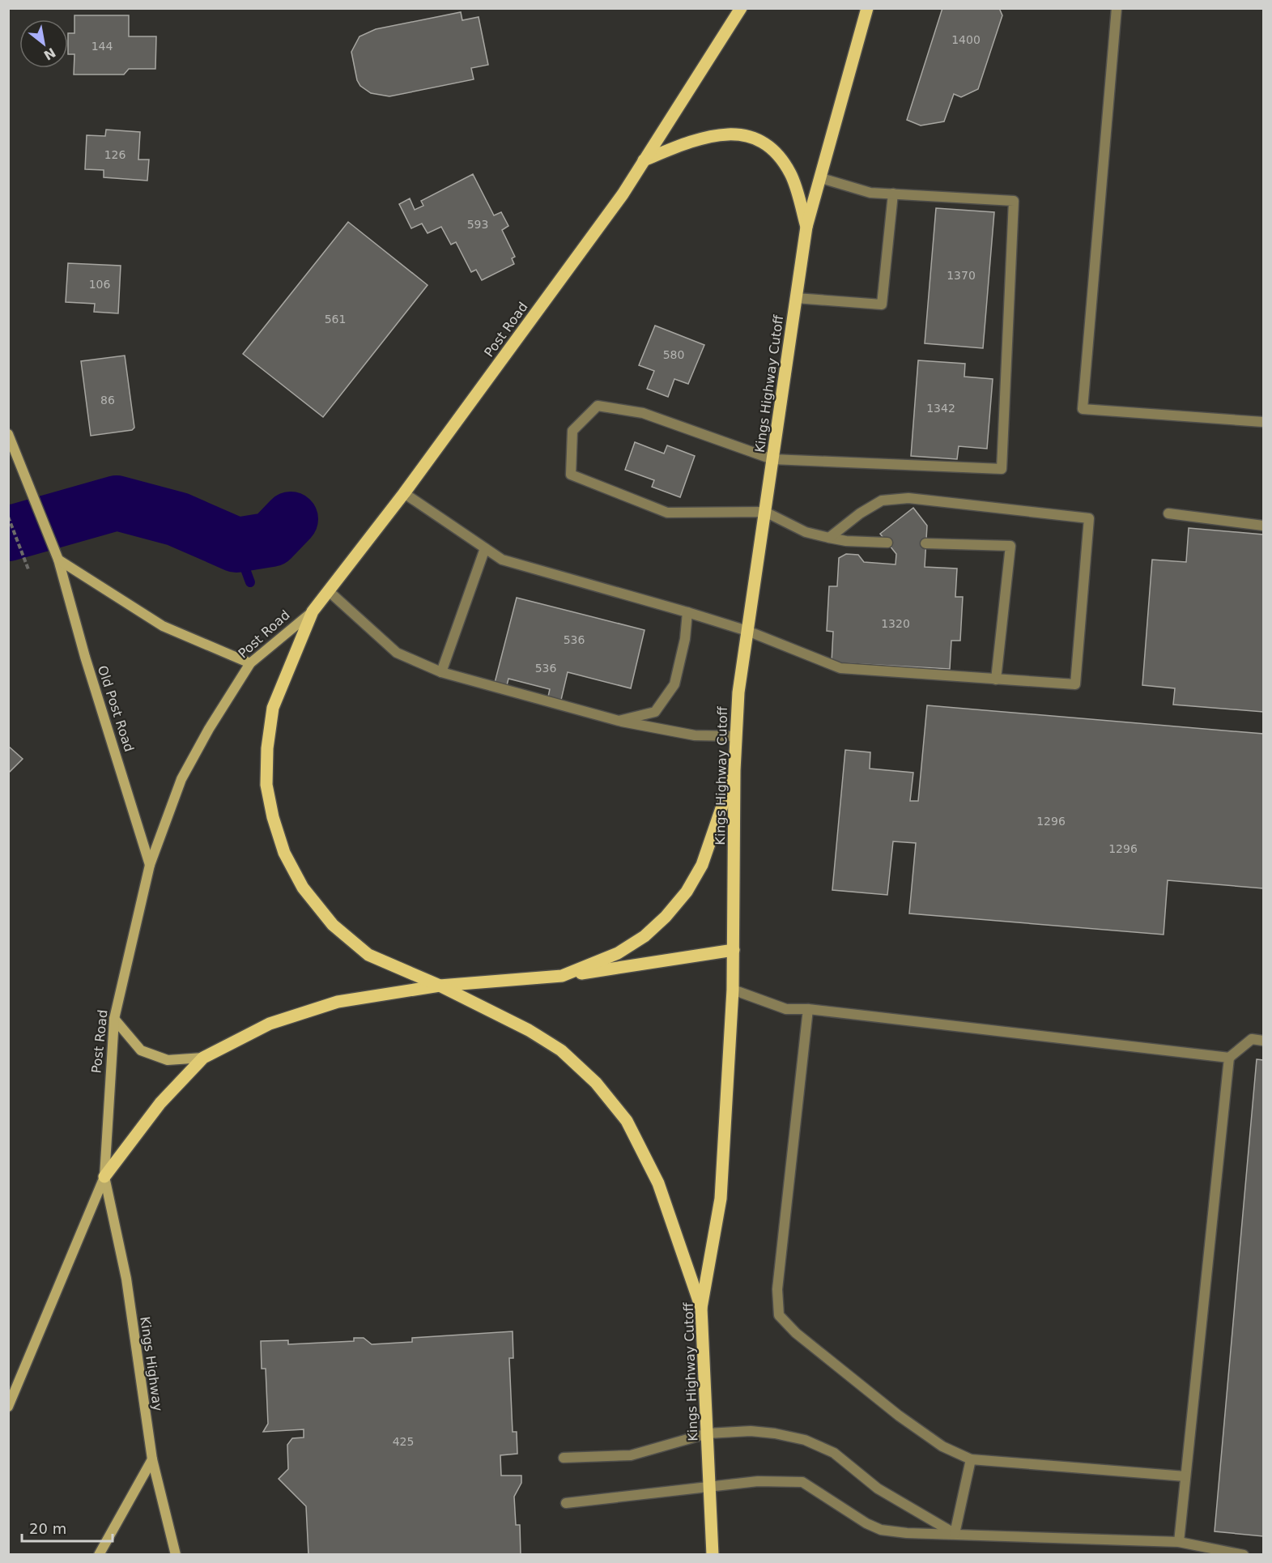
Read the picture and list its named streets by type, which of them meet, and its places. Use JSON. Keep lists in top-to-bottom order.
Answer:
{
  "streets": {
    "main road": [
      "Post Road",
      "Kings Highway Cutoff",
      "Old Post Road",
      "Kings Highway"
    ]
  },
  "crossings": [
    ["Post Road", "Old Post Road"],
    ["Post Road", "Kings Highway"]
  ],
  "house_numbers": [
    "1400",
    "144",
    "126",
    "593",
    "1370",
    "106",
    "561",
    "580",
    "86",
    "1342",
    "1320",
    "536",
    "536",
    "1296",
    "1296",
    "425"
  ],
  "scale_bar": "20 m",
  "north": "bottom right"
}
